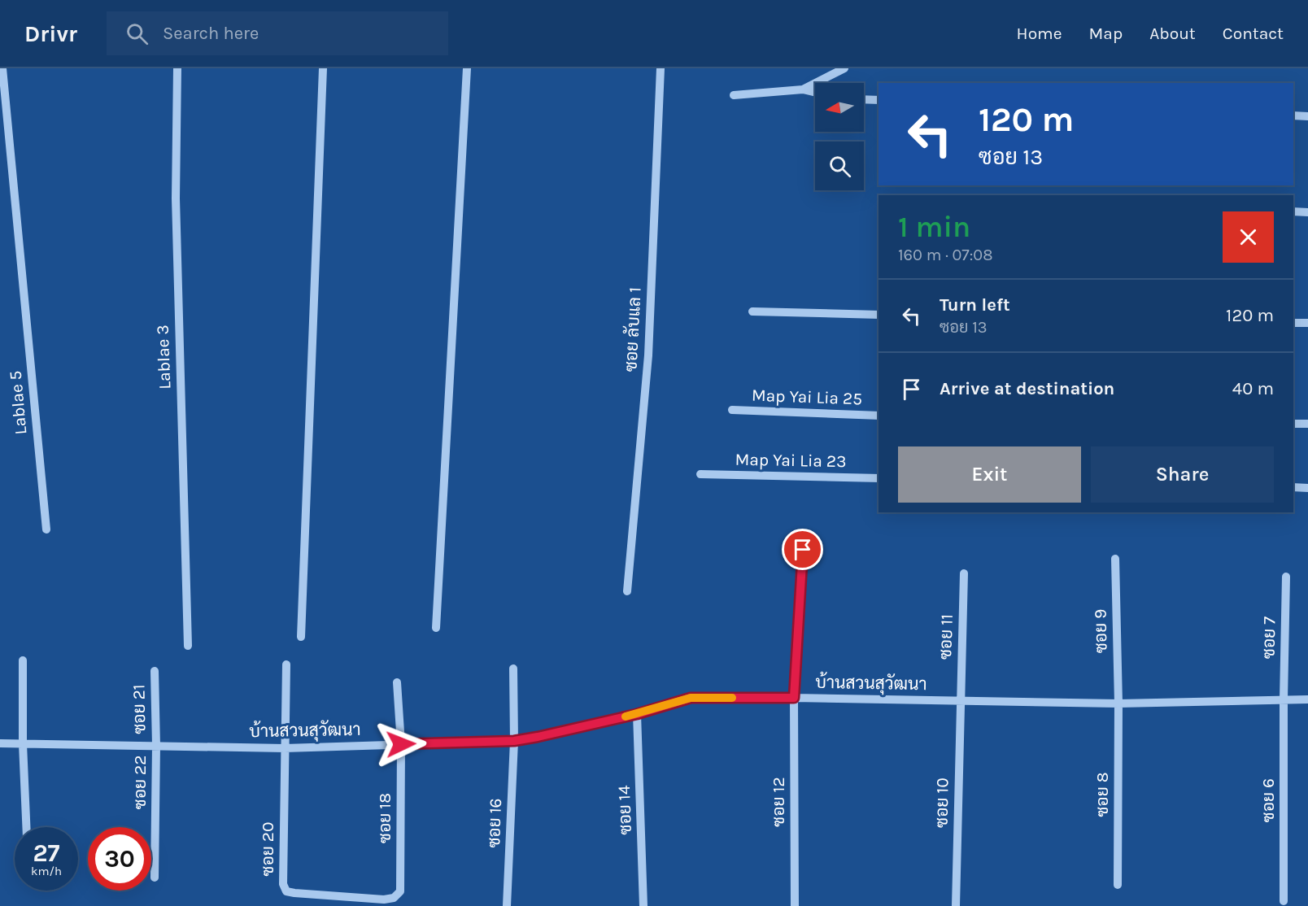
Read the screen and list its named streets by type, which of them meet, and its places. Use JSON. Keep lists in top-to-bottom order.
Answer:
{
  "streets": {
    "street": [
      "ซอย ลับแล 1",
      "Lablae 3",
      "Map Yai Lia 25",
      "Lablae 5",
      "Map Yai Lia 23",
      "ซอย 9",
      "ซอย 11",
      "ซอย 7",
      "บ้านสวนสุวัฒนา",
      "ซอย 21",
      "ซอย 22",
      "ซอย 8",
      "ซอย 6",
      "ซอย 12",
      "ซอย 10",
      "ซอย 14",
      "ซอย 18",
      "ซอย 16",
      "ซอย 20"
    ]
  },
  "crossings": [
    ["ซอย 9", "บ้านสวนสุวัฒนา"],
    ["ซอย 9", "ซอย 8"],
    ["ซอย 11", "บ้านสวนสุวัฒนา"],
    ["ซอย 11", "ซอย 10"],
    ["ซอย 7", "บ้านสวนสุวัฒนา"],
    ["ซอย 7", "ซอย 6"],
    ["บ้านสวนสุวัฒนา", "ซอย 21"],
    ["บ้านสวนสุวัฒนา", "ซอย 22"],
    ["บ้านสวนสุวัฒนา", "ซอย 8"],
    ["บ้านสวนสุวัฒนา", "ซอย 6"],
    ["บ้านสวนสุวัฒนา", "ซอย 12"],
    ["บ้านสวนสุวัฒนา", "ซอย 10"],
    ["บ้านสวนสุวัฒนา", "ซอย 14"],
    ["บ้านสวนสุวัฒนา", "ซอย 18"],
    ["บ้านสวนสุวัฒนา", "ซอย 16"],
    ["บ้านสวนสุวัฒนา", "ซอย 20"],
    ["ซอย 21", "ซอย 22"],
    ["ซอย 18", "ซอย 20"]
  ],
  "north": "left",
  "page": {
    "header": "Drivr",
    "search": "Search here",
    "nav": [
      "Home",
      "Map",
      "About",
      "Contact"
    ],
    "turn": ["120 m", "ซอย 13"],
    "heading": ["1 min", "160 m · 07:08"],
    "list": [
      {
        "name": "Turn left",
        "note": "ซอย 13",
        "value": "120 m"
      },
      {
        "name": "Arrive at destination",
        "value": "40 m"
      }
    ],
    "buttons": ["Exit", "Share"],
    "speed": "27 km/h",
    "limit": "30"
  }
}
